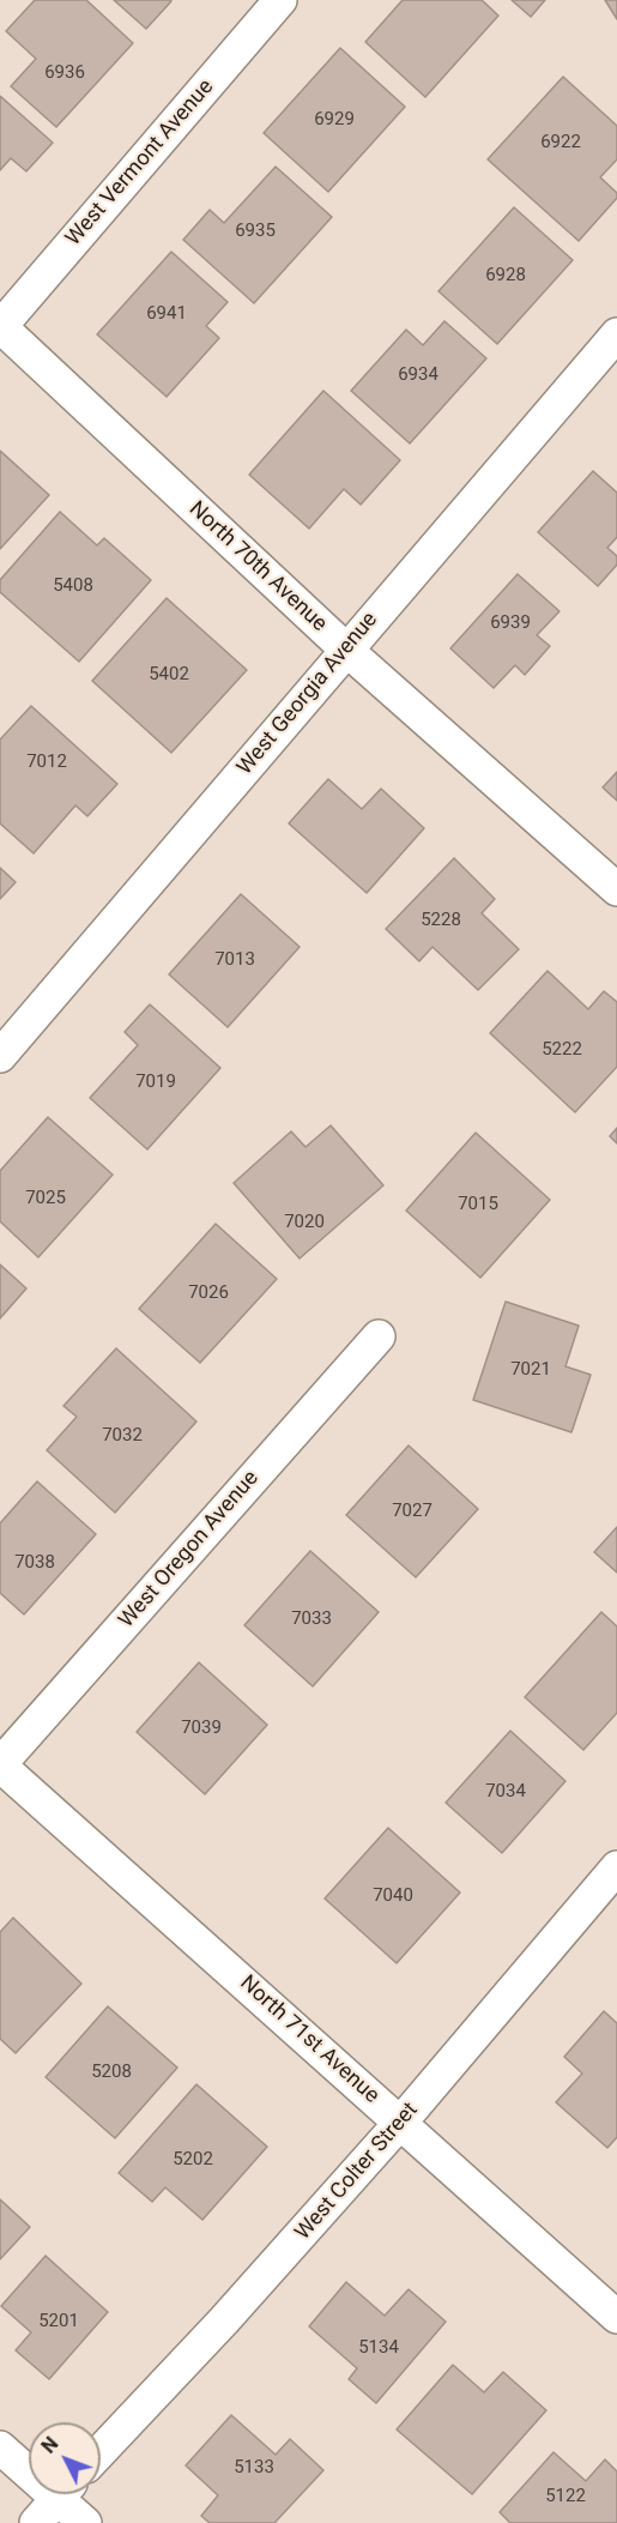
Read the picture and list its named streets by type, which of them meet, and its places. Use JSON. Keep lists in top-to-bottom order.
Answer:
{
  "streets": {
    "street": [
      "West Vermont Avenue",
      "North 70th Avenue",
      "West Georgia Avenue",
      "West Oregon Avenue",
      "North 71st Avenue",
      "West Colter Street"
    ]
  },
  "crossings": [
    ["West Vermont Avenue", "North 70th Avenue"],
    ["North 70th Avenue", "West Georgia Avenue"],
    ["West Oregon Avenue", "North 71st Avenue"],
    ["North 71st Avenue", "West Colter Street"]
  ],
  "house_numbers": [
    "6936",
    "6929",
    "6922",
    "6935",
    "6928",
    "6941",
    "6934",
    "5408",
    "6939",
    "5402",
    "7012",
    "5228",
    "7013",
    "5222",
    "7019",
    "7025",
    "7015",
    "7020",
    "7026",
    "7021",
    "7032",
    "7027",
    "7038",
    "7033",
    "7039",
    "7034",
    "7040",
    "5208",
    "5202",
    "5201",
    "5134",
    "5133",
    "5122"
  ],
  "north": "top left"
}
